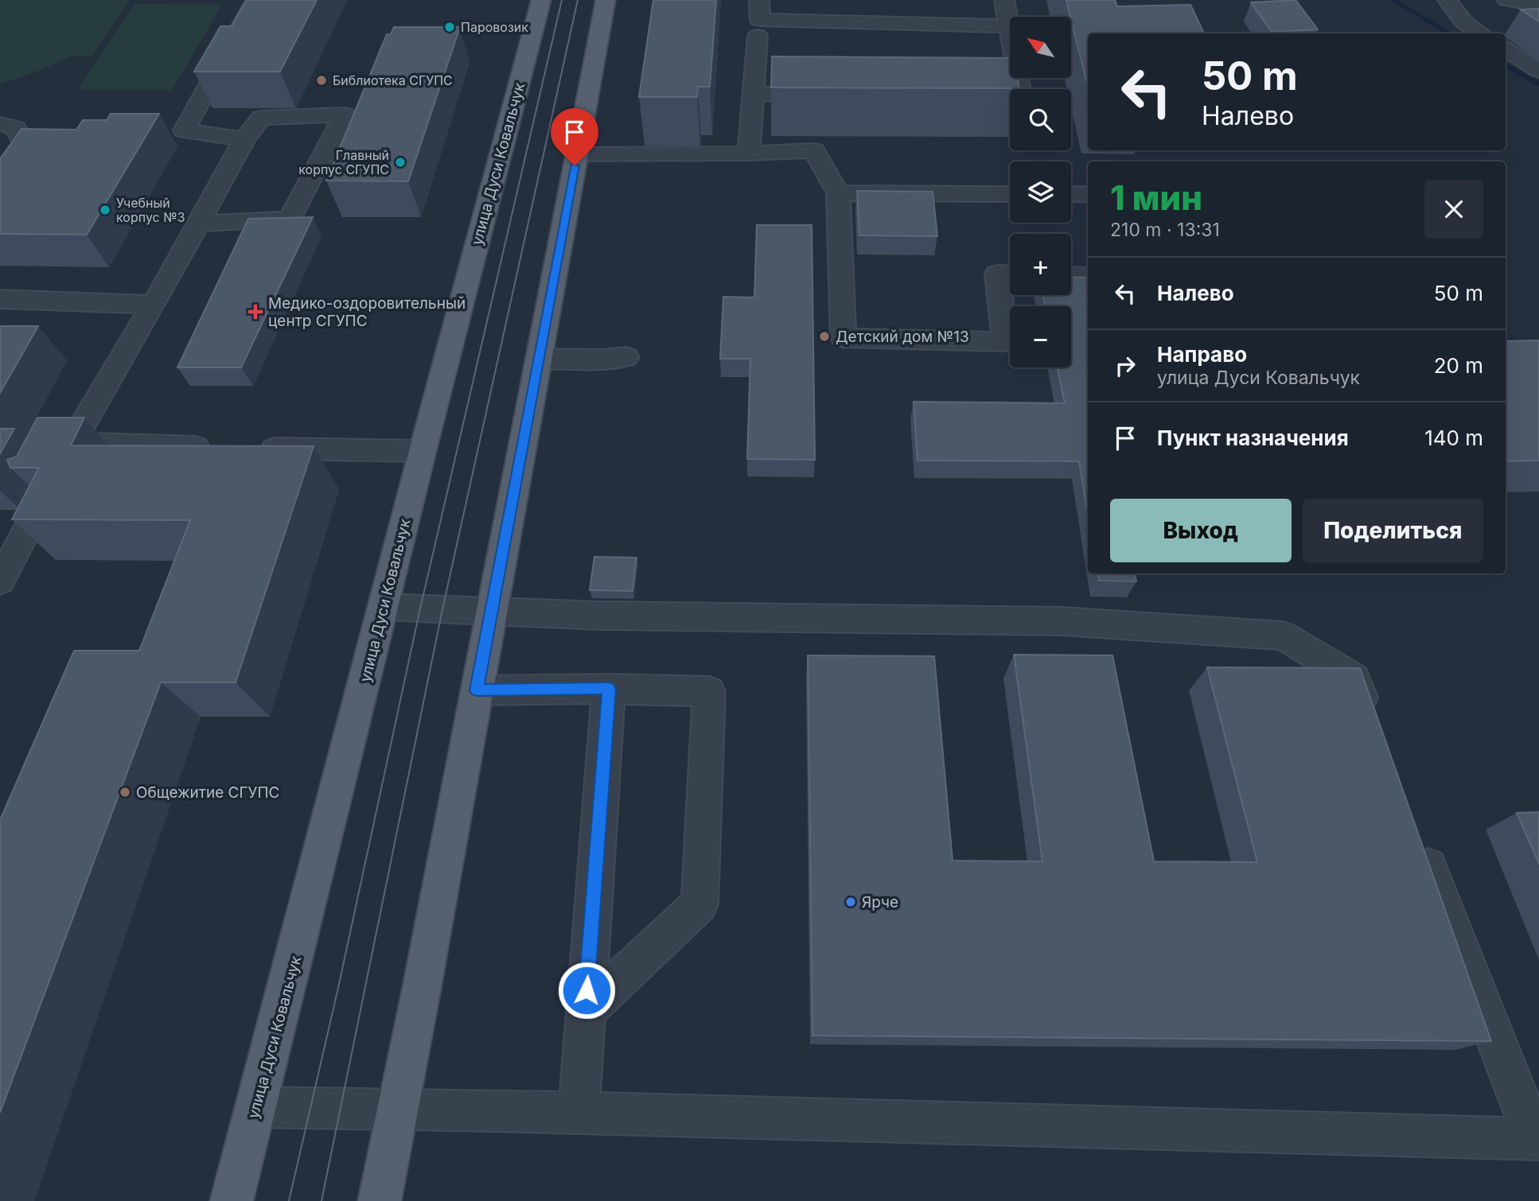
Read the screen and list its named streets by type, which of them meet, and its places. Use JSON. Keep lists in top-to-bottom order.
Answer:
{
  "streets": {
    "main road": ["улица Дуси Ковальчук"]
  },
  "places": {
    "other": [
      "Паровозик",
      "Библиотека СГУПС",
      "Главный корпус СГУПС",
      "Учебный корпус №3",
      "Детский дом №13",
      "Общежитие СГУПС",
      "Ярче"
    ],
    "health": ["Медико-оздоровительный центр СГУПС"]
  },
  "north": "top left",
  "page": {
    "map_buttons": ["+", "−"],
    "turn": ["50 m", "Налево"],
    "heading": ["1 мин", "210 m · 13:31"],
    "list": [
      {
        "name": "Налево",
        "value": "50 m"
      },
      {
        "name": "Направо",
        "note": "улица Дуси Ковальчук",
        "value": "20 m"
      },
      {
        "name": "Пункт назначения",
        "value": "140 m"
      }
    ],
    "buttons": ["Выход", "Поделиться"]
  }
}
